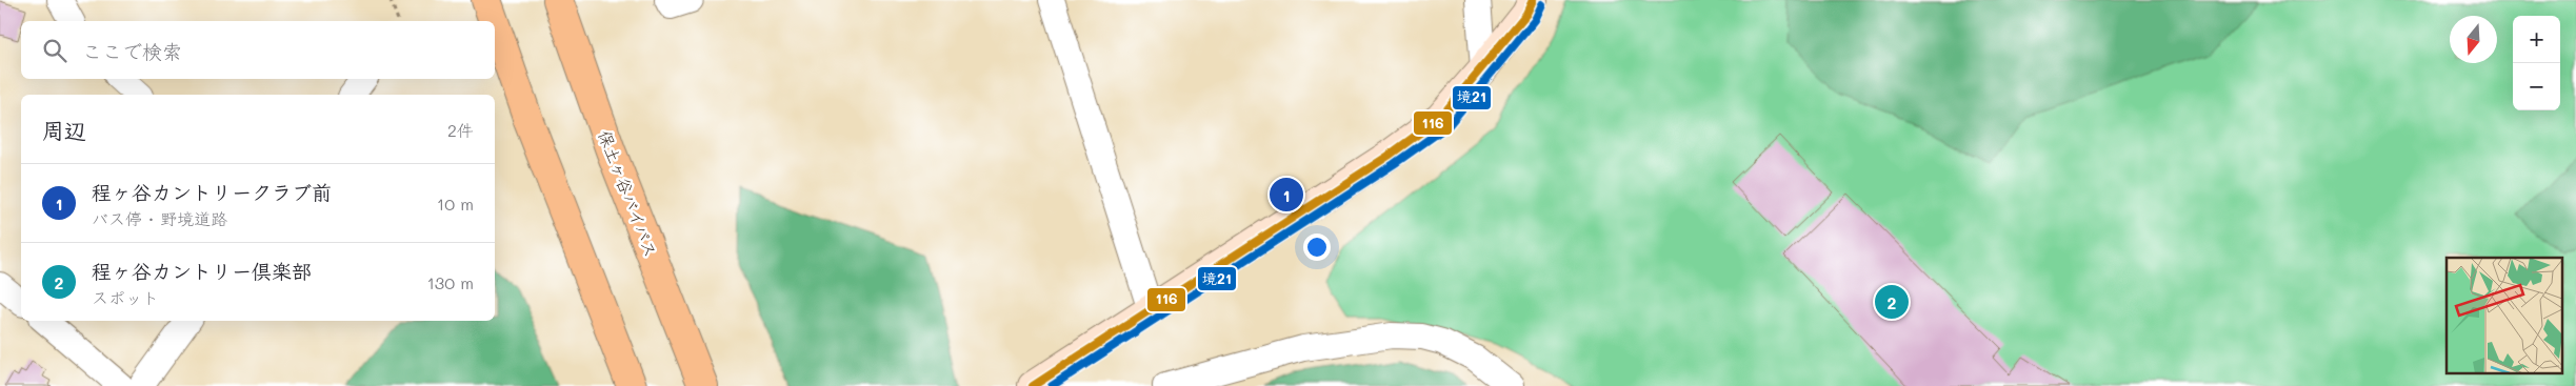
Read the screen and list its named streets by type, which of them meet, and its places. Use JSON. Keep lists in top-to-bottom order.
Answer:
{
  "streets": {
    "highway": ["保土ヶ谷バイパス"]
  },
  "lines": ["transit line 116", "transit line 境21"],
  "north": "bottom",
  "page": {
    "map_buttons": ["+", "−"],
    "search": "ここで検索",
    "heading": ["周辺", "2件"],
    "list": [
      {
        "mark": "1",
        "name": "程ヶ谷カントリークラブ前",
        "note": "バス停 · 野境道路",
        "value": "10 m"
      },
      {
        "mark": "2",
        "name": "程ヶ谷カントリー倶楽部",
        "note": "スポット",
        "value": "130 m"
      }
    ],
    "pins": ["1", "2"]
  }
}
